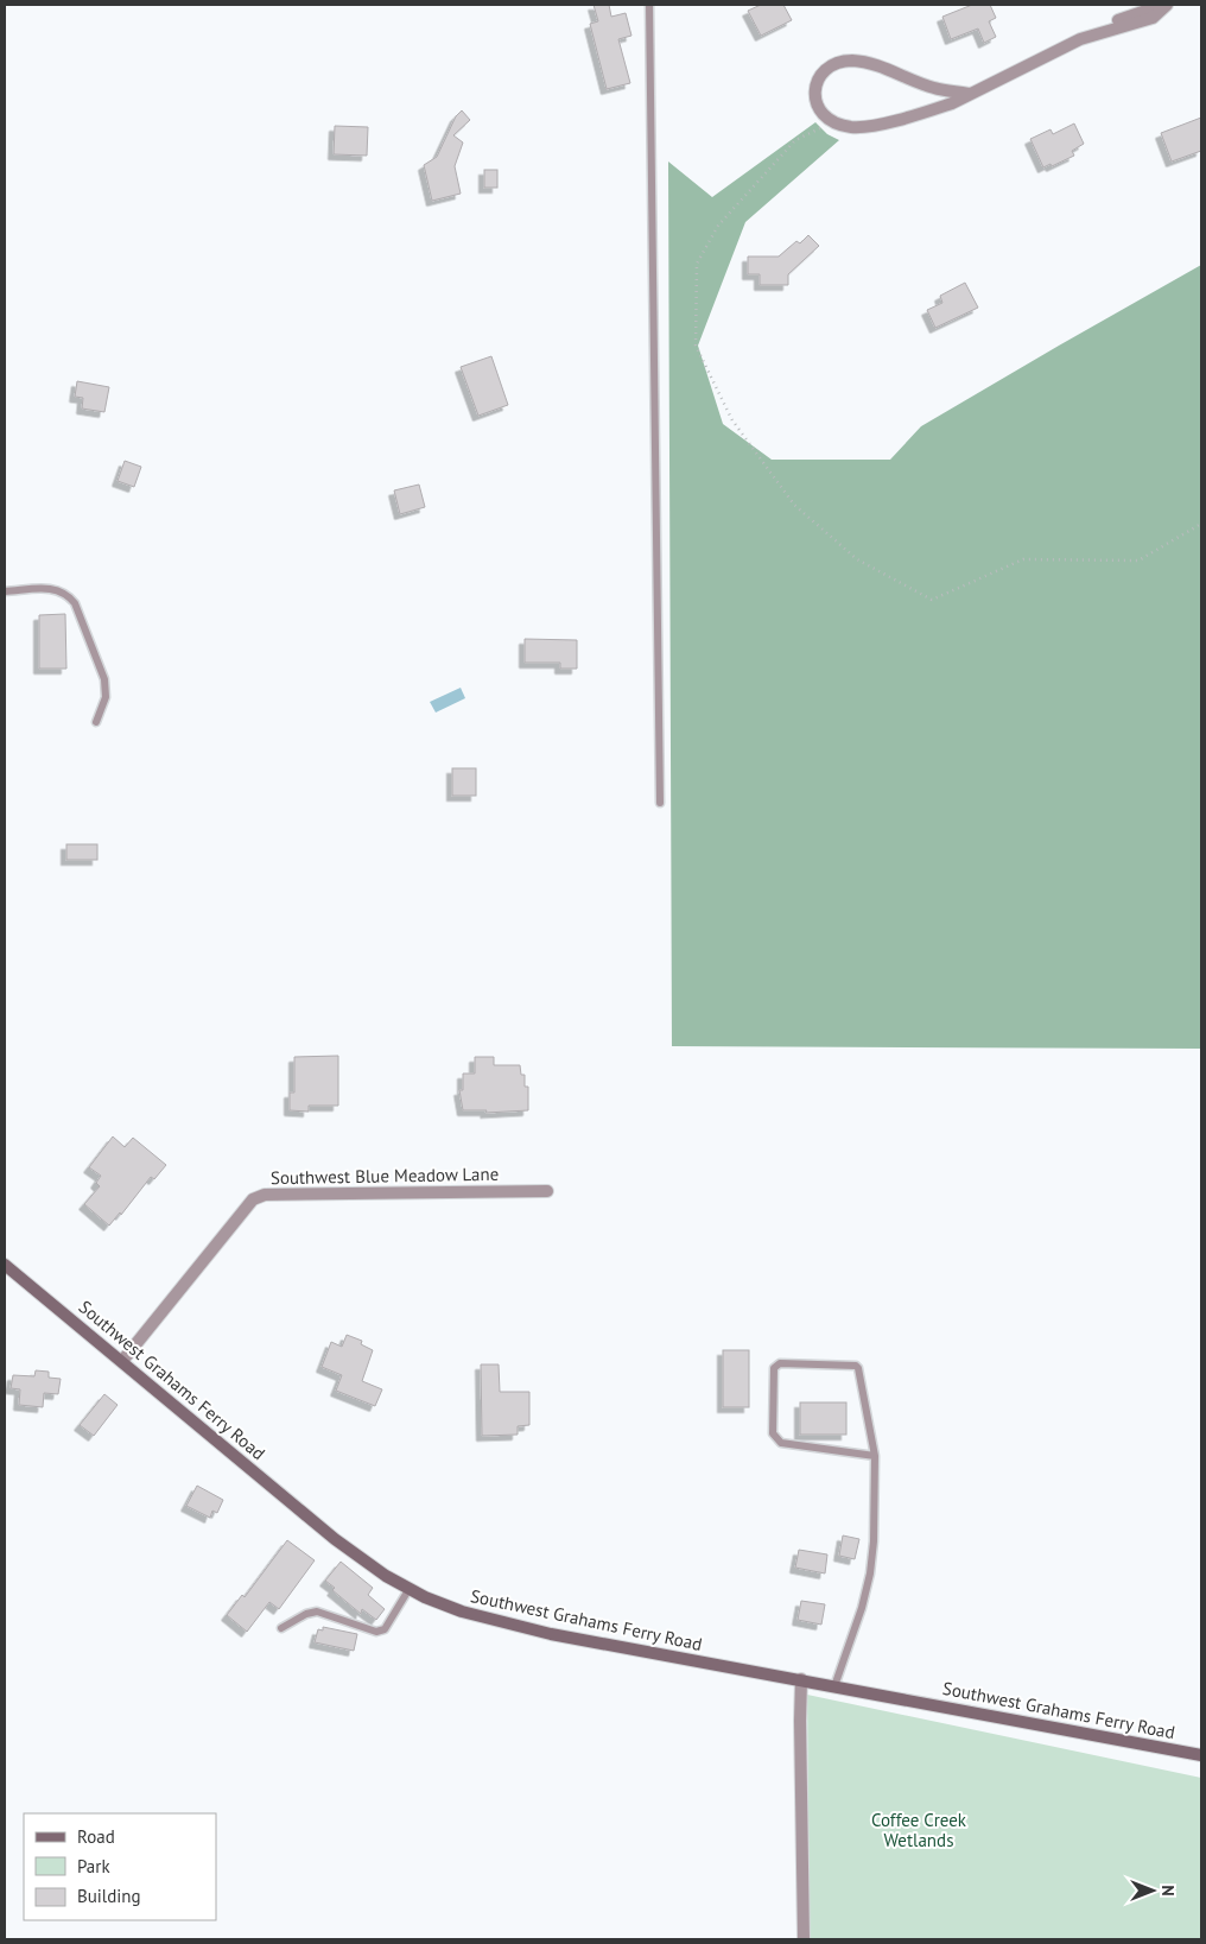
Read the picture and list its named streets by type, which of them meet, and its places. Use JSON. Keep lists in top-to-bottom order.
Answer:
{
  "streets": {
    "main road": ["Southwest Grahams Ferry Road"],
    "street": ["Southwest Blue Meadow Lane"]
  },
  "crossings": [
    ["Southwest Blue Meadow Lane", "Southwest Grahams Ferry Road"]
  ],
  "parks": ["Coffee Creek Wetlands"],
  "legend": ["Road", "Park", "Building"],
  "north": "right"
}
